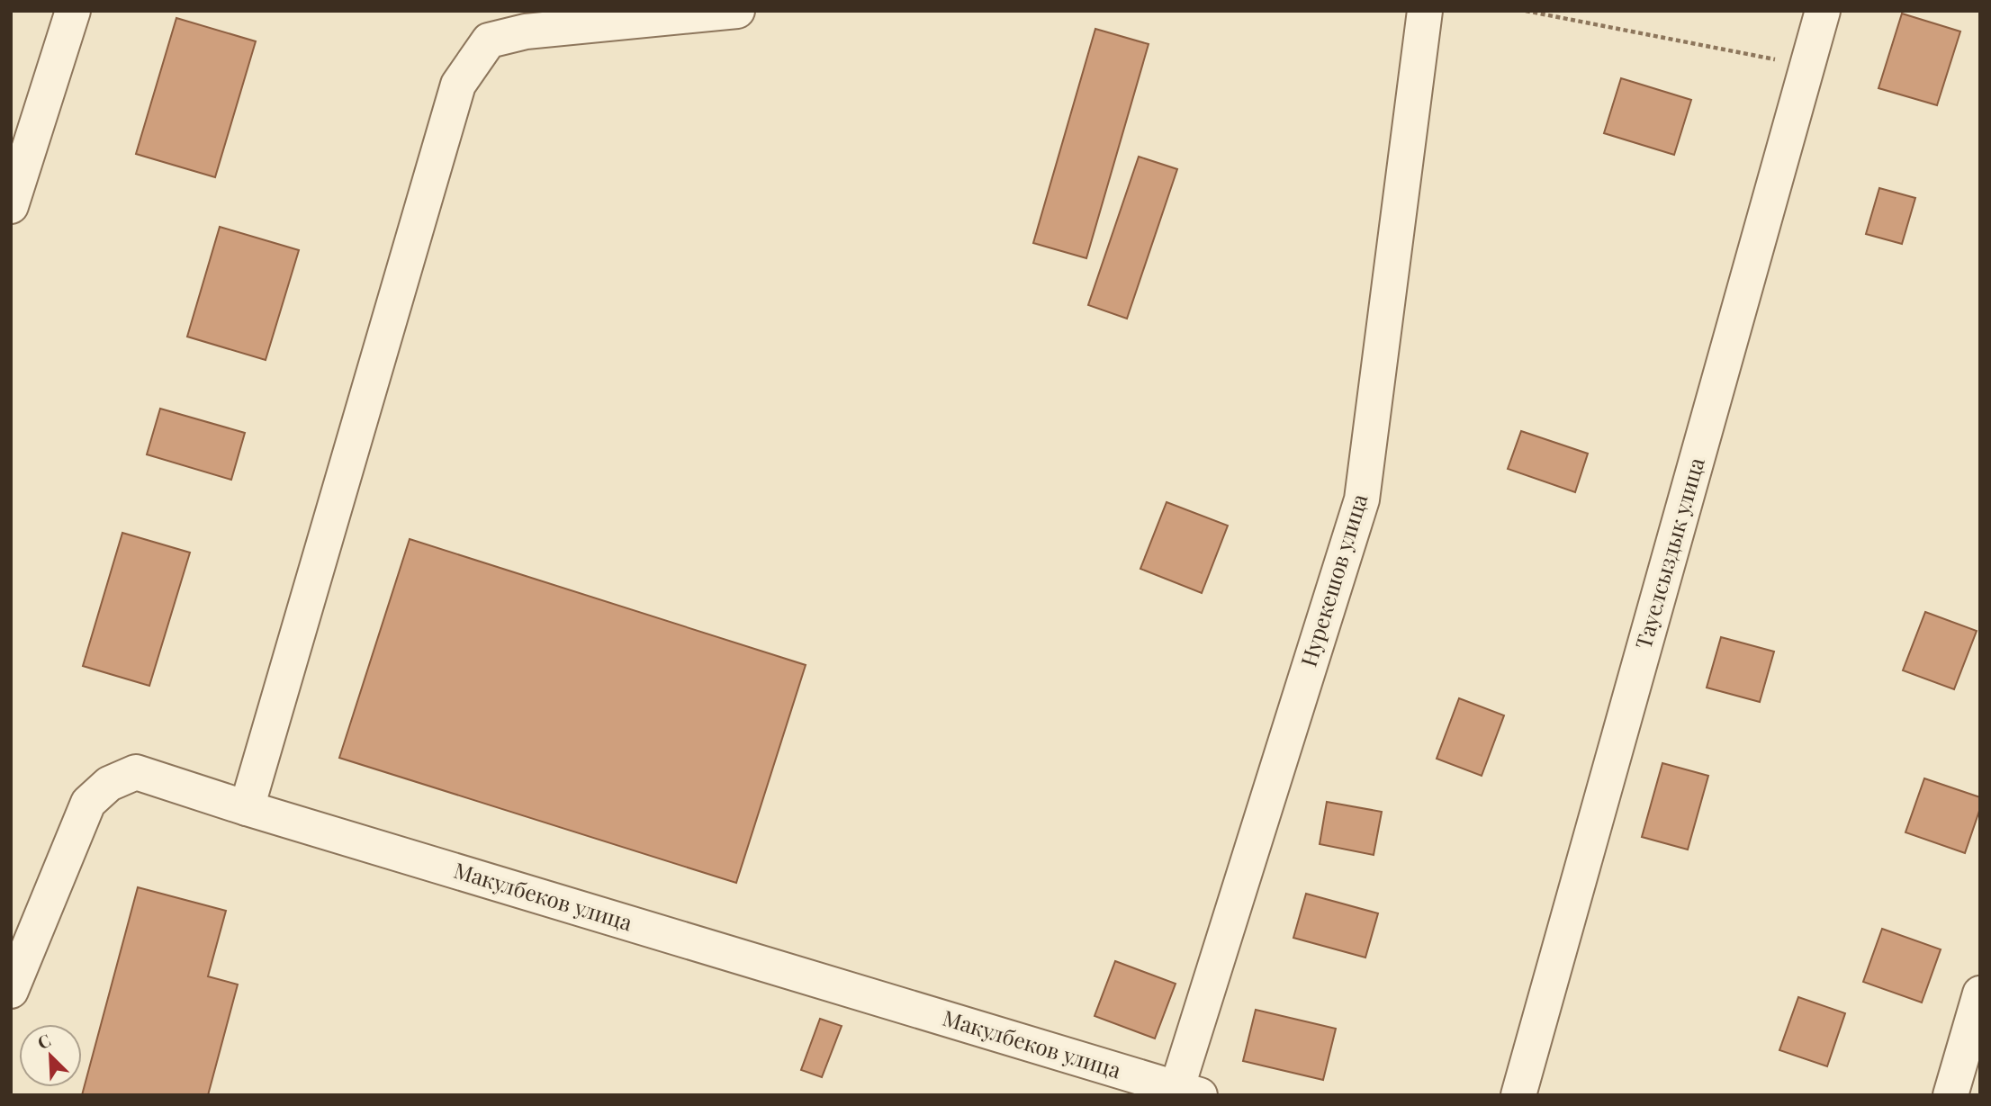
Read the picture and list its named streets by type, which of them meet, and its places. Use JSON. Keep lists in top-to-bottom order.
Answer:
{
  "streets": {
    "street": ["Тауелсыздык улица", "Нурекешов улица", "Макулбеков улица"]
  },
  "crossings": [
    ["Нурекешов улица", "Макулбеков улица"]
  ],
  "north": "top left"
}
